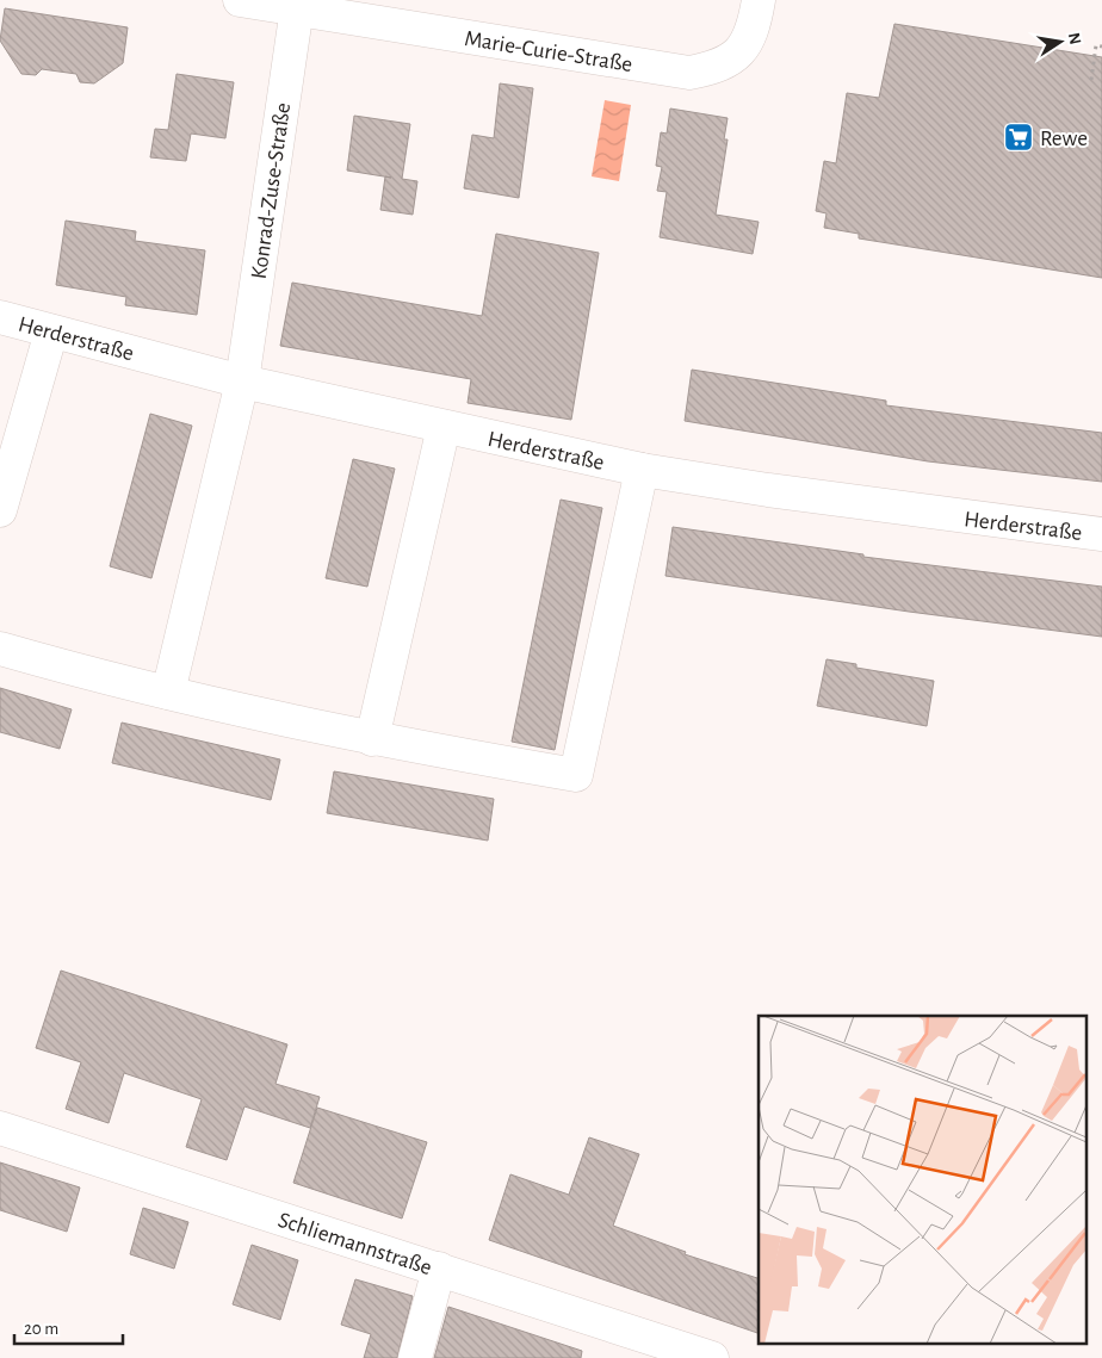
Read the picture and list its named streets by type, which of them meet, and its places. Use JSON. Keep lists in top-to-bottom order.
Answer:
{
  "streets": {
    "street": [
      "Marie-Curie-Straße",
      "Konrad-Zuse-Straße",
      "Herderstraße",
      "Schliemannstraße"
    ]
  },
  "crossings": [
    ["Marie-Curie-Straße", "Konrad-Zuse-Straße"],
    ["Konrad-Zuse-Straße", "Herderstraße"]
  ],
  "places": {
    "supermarket": ["Rewe"]
  },
  "scale_bar": "20 m",
  "north": "right"
}
